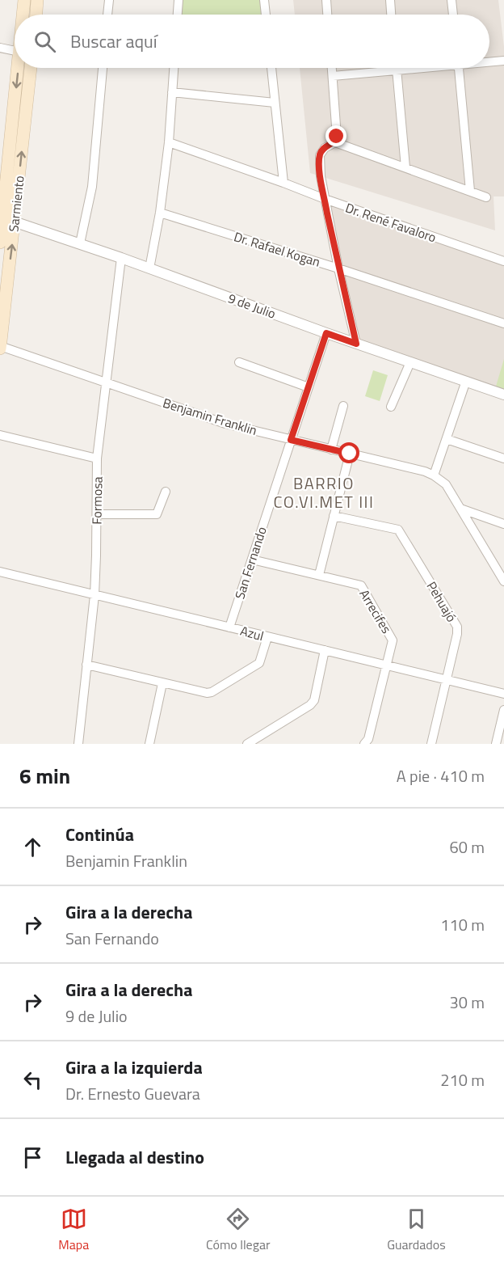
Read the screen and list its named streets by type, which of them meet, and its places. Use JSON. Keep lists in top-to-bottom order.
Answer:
{
  "streets": {
    "main road": ["Sarmiento"],
    "street": [
      "Dr. René Favaloro",
      "Dr. Rafael Kogan",
      "9 de Julio",
      "Benjamin Franklin",
      "Formosa",
      "San Fernando",
      "Pehuajó",
      "Arrecifes",
      "Azul"
    ]
  },
  "crossings": [
    ["Sarmiento", "9 de Julio"],
    ["Sarmiento", "Benjamin Franklin"],
    ["9 de Julio", "Formosa"],
    ["9 de Julio", "San Fernando"],
    ["Benjamin Franklin", "Formosa"],
    ["Benjamin Franklin", "San Fernando"],
    ["Formosa", "Azul"],
    ["San Fernando", "Arrecifes"],
    ["San Fernando", "Azul"],
    ["Pehuajó", "Azul"],
    ["Arrecifes", "Azul"]
  ],
  "districts": ["BARRIO CO.VI.MET III"],
  "page": {
    "search": "Buscar aquí",
    "heading": ["6 min", "A pie · 410 m"],
    "list": [
      ["Continúa", "Benjamin Franklin", "60 m"],
      ["Gira a la derecha", "San Fernando", "110 m"],
      ["Gira a la derecha", "9 de Julio", "30 m"],
      ["Gira a la izquierda", "Dr. Ernesto Guevara", "210 m"],
      "Llegada al destino"
    ],
    "nav": ["Mapa", "Cómo llegar", "Guardados"]
  }
}
